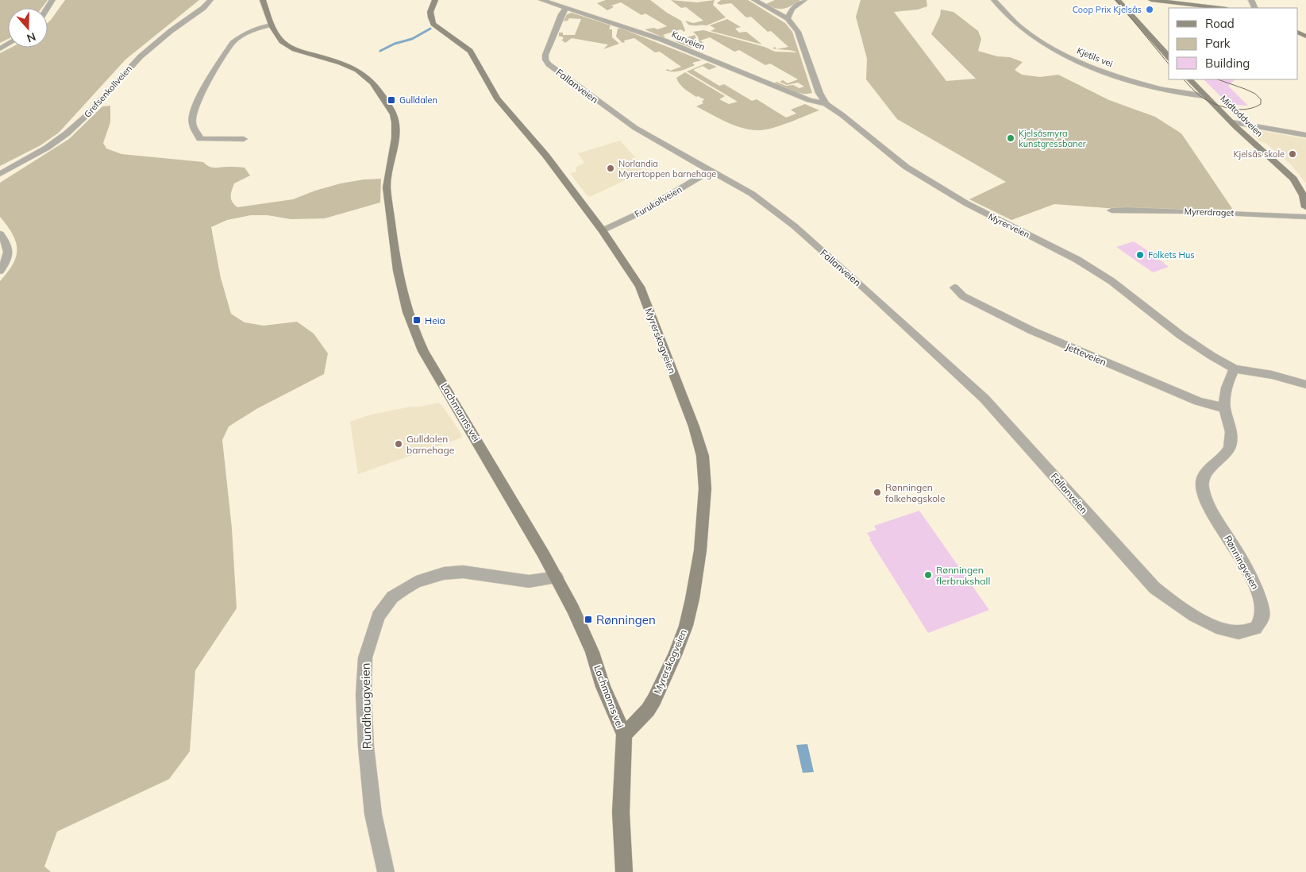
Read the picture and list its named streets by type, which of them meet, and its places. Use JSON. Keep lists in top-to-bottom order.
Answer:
{
  "streets": {
    "street": [
      "Kurveien",
      "Kjetils vei",
      "Fallanveien",
      "Grefsenkollveien",
      "Midtoddveien",
      "Furukollveien",
      "Myrerdraget",
      "Myrerveien",
      "Myrerskogveien",
      "Jetteveien",
      "Lachmanns vei",
      "Rønningveien",
      "Rundhaugveien"
    ]
  },
  "crossings": [
    ["Kurveien", "Fallanveien"],
    ["Kurveien", "Myrerveien"],
    ["Kjetils vei", "Midtoddveien"],
    ["Fallanveien", "Furukollveien"],
    ["Fallanveien", "Rønningveien"],
    ["Furukollveien", "Myrerskogveien"],
    ["Myrerveien", "Rønningveien"],
    ["Myrerskogveien", "Lachmanns vei"],
    ["Jetteveien", "Rønningveien"],
    ["Lachmanns vei", "Rundhaugveien"]
  ],
  "places": {
    "other": [
      "Coop Prix Kjelsås",
      "Kjelsåsmyra kunstgressbaner",
      "Kjelsås skole",
      "Norlandia Myrertoppen barnehage",
      "Folkets Hus",
      "Gulldalen barnehage",
      "Rønningen folkehøgskole",
      "Rønningen flerbrukshall"
    ],
    "transit": ["Gulldalen", "Heia", "Rønningen"]
  },
  "legend": ["Road", "Park", "Building"],
  "north": "bottom"
}
